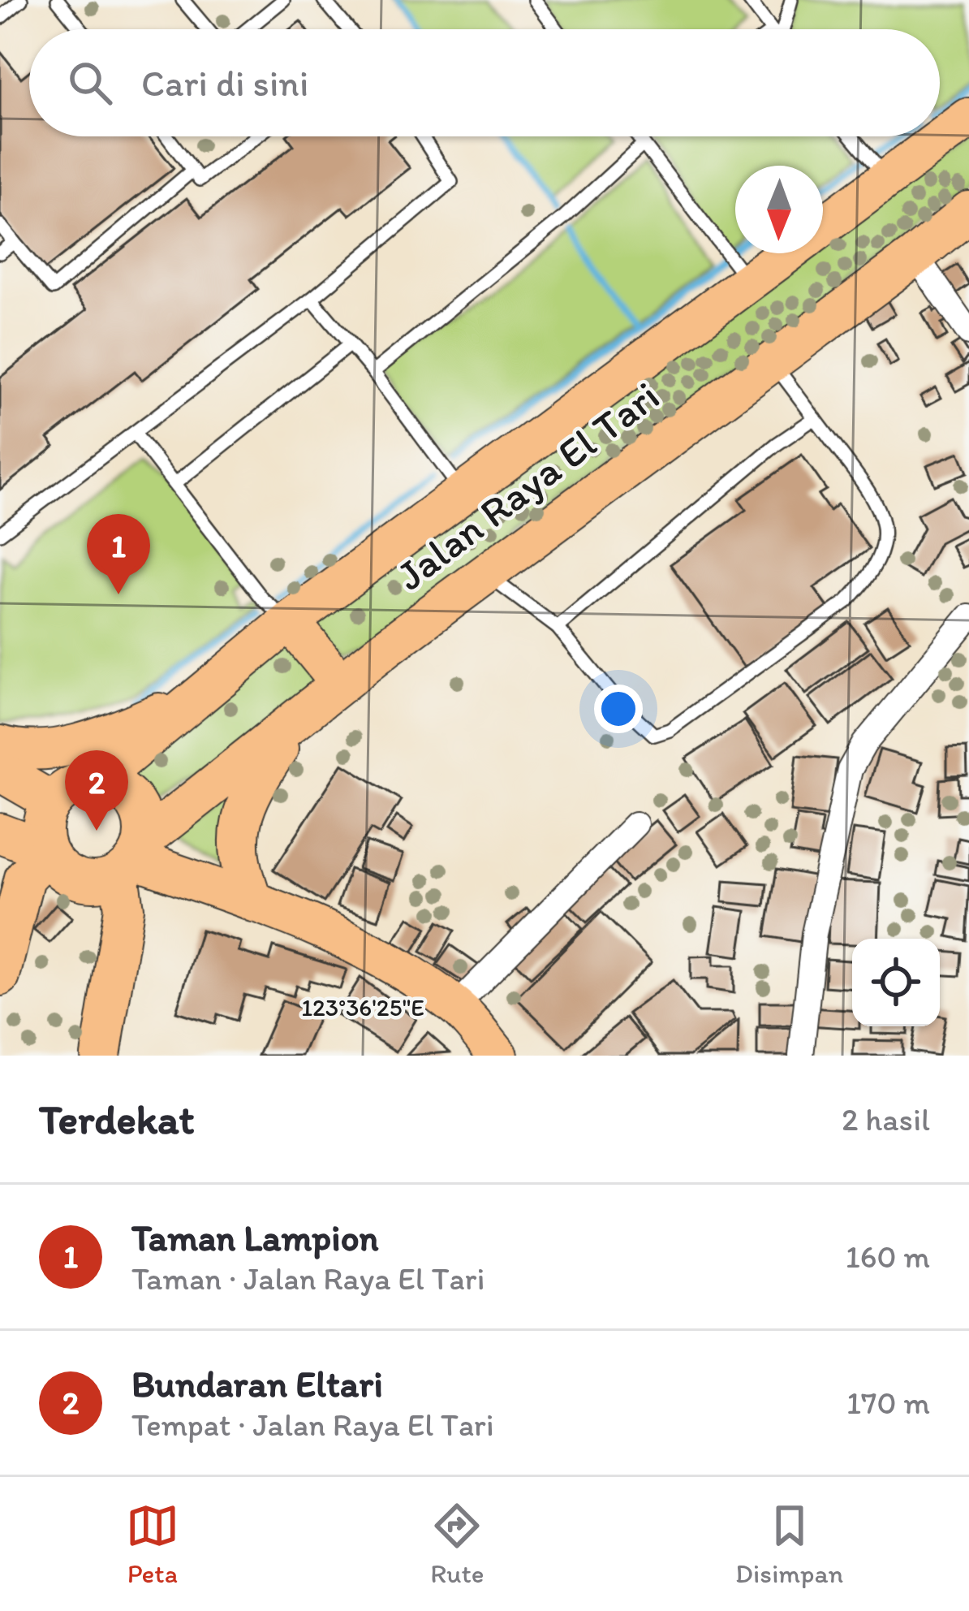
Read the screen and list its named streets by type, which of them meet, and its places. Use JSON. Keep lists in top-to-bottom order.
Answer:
{
  "streets": {
    "main road": ["Jalan Raya El Tari"]
  },
  "north": "bottom",
  "page": {
    "search": "Cari di sini",
    "pins": ["1", "2"],
    "heading": ["Terdekat", "2 hasil"],
    "list": [
      {
        "mark": "1",
        "name": "Taman Lampion",
        "note": "Taman · Jalan Raya El Tari",
        "value": "160 m"
      },
      {
        "mark": "2",
        "name": "Bundaran Eltari",
        "note": "Tempat · Jalan Raya El Tari",
        "value": "170 m"
      }
    ],
    "nav": ["Peta", "Rute", "Disimpan"]
  },
  "coordinates": ["123°36'25\"E"]
}
